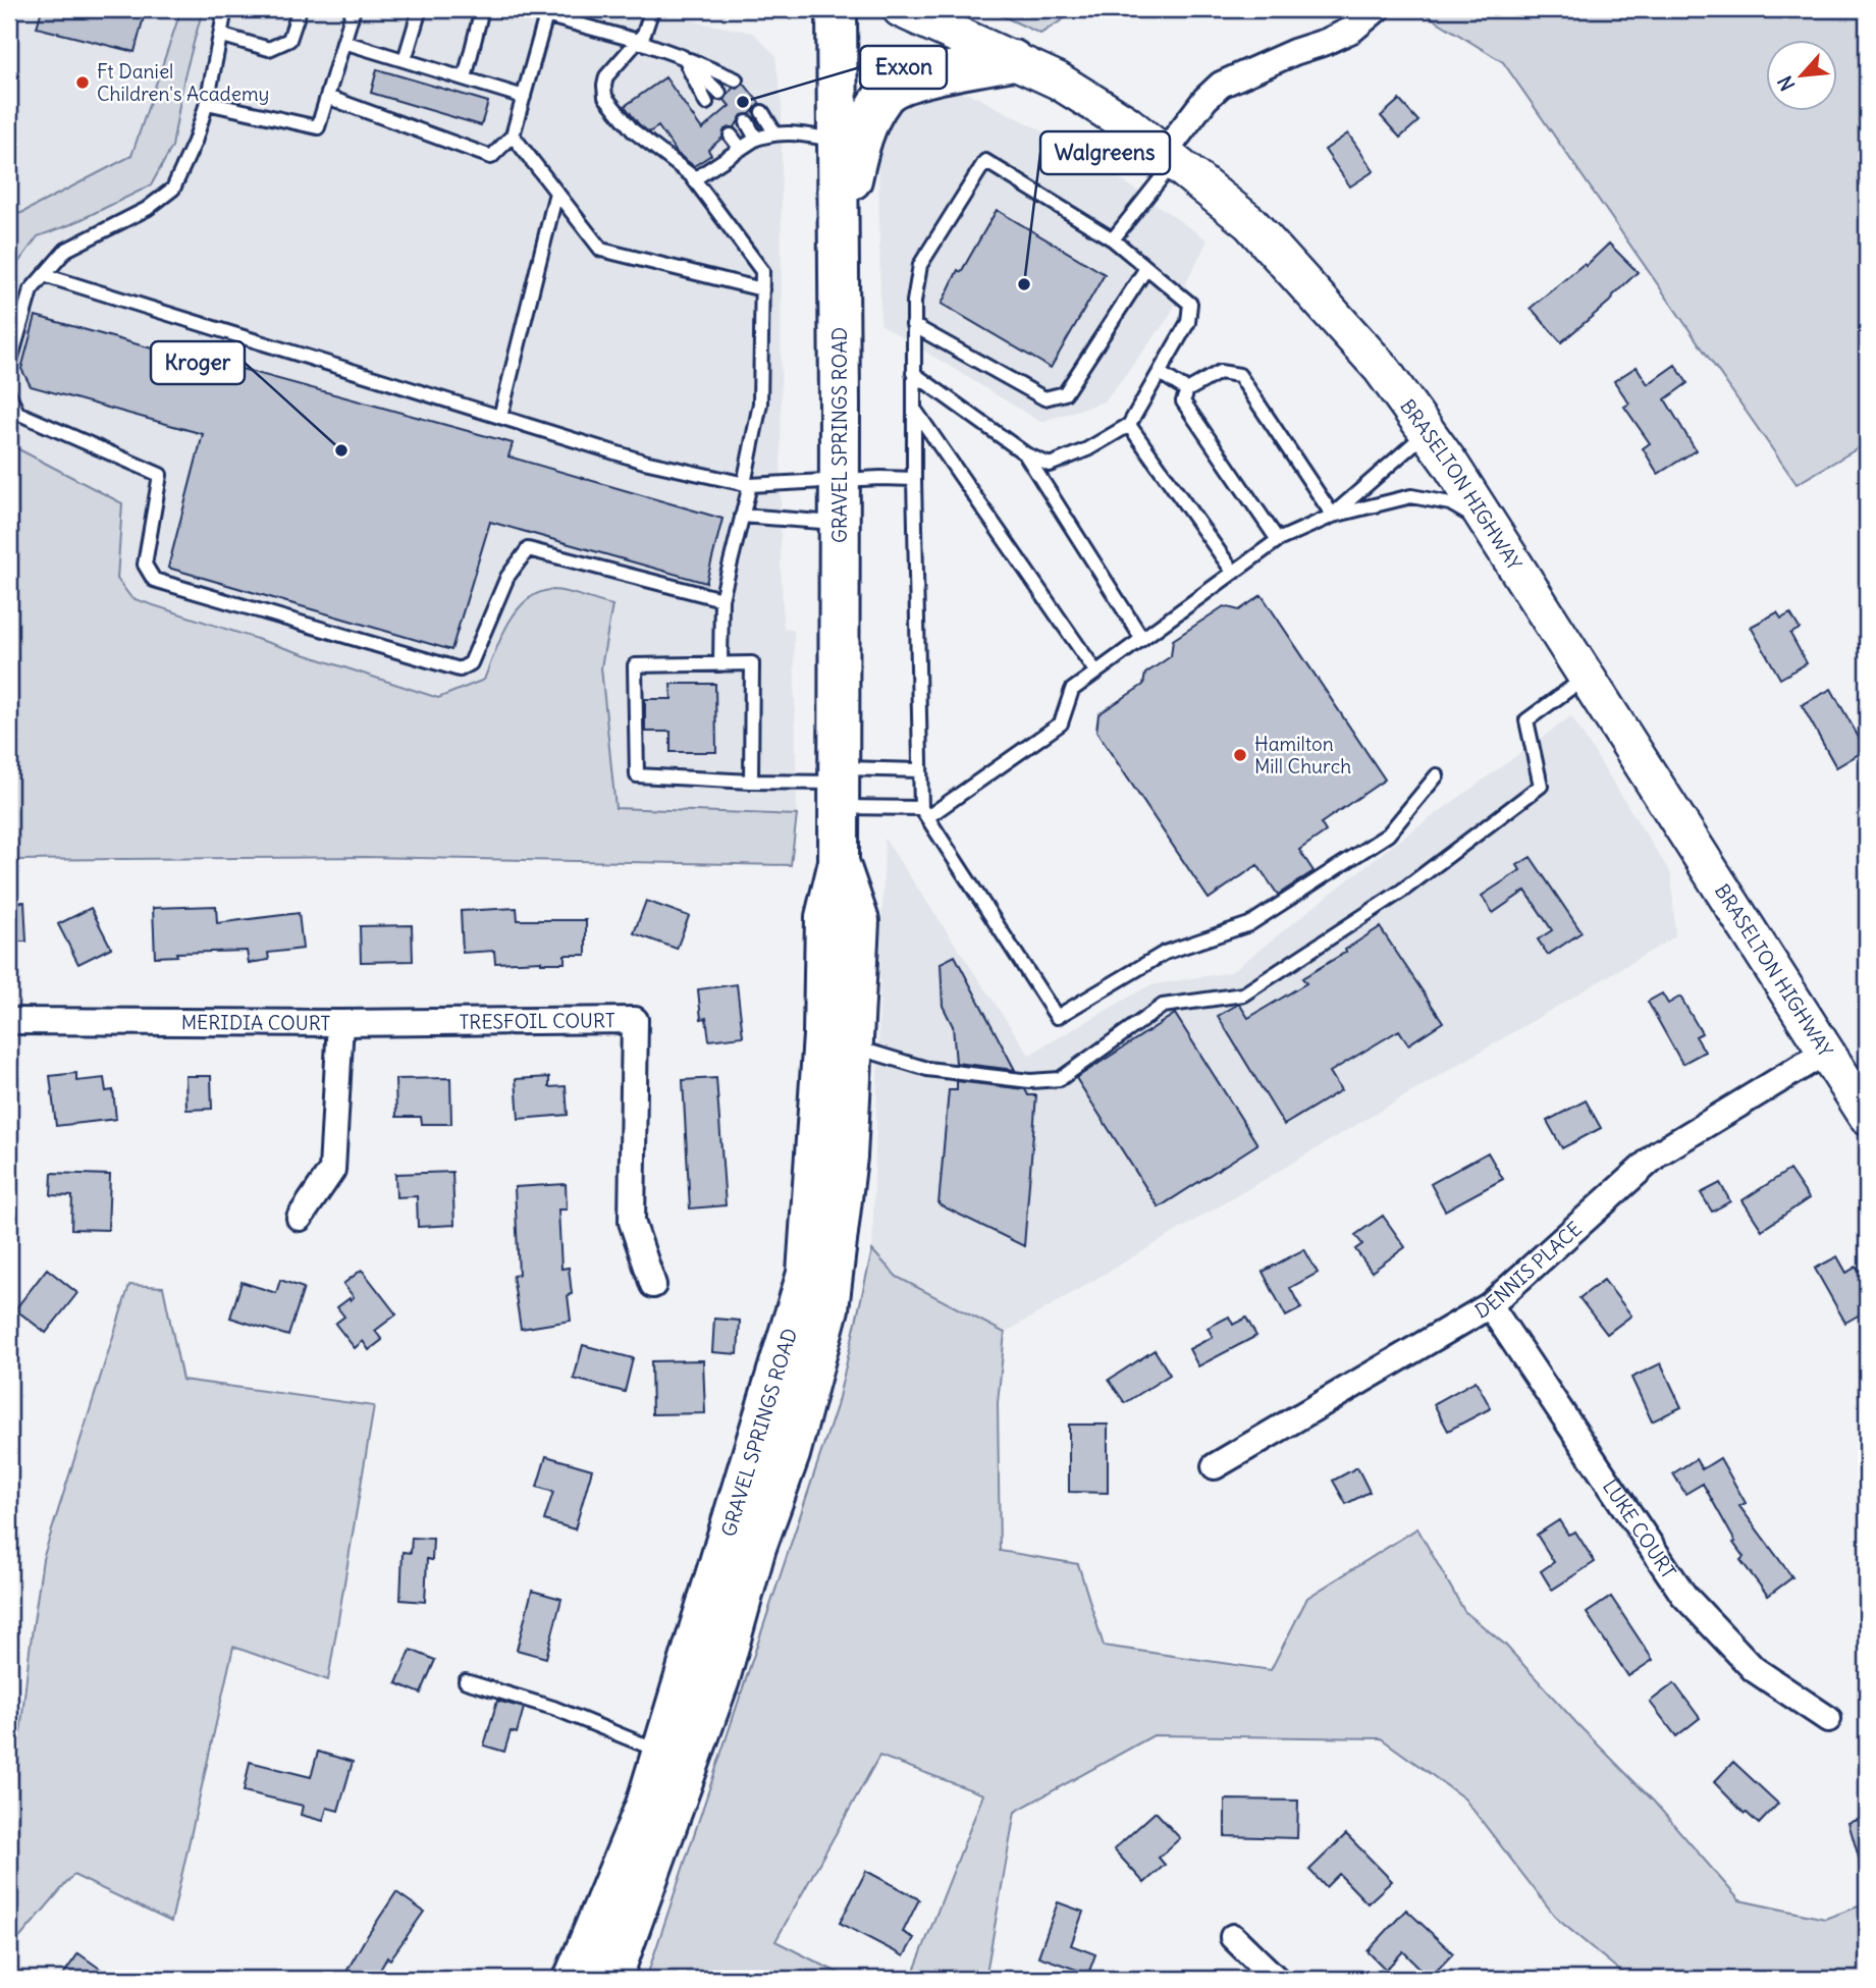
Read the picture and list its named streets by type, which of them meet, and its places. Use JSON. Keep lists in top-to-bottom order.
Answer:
{
  "streets": {
    "main road": ["GRAVEL SPRINGS ROAD", "BRASELTON HIGHWAY"],
    "street": [
      "TRESFOIL COURT",
      "MERIDIA COURT",
      "DENNIS PLACE",
      "LUKE COURT"
    ]
  },
  "crossings": [
    ["BRASELTON HIGHWAY", "DENNIS PLACE"],
    ["TRESFOIL COURT", "MERIDIA COURT"],
    ["DENNIS PLACE", "LUKE COURT"]
  ],
  "places": [
    "Ft Daniel Children's Academy",
    "Exxon",
    "Walgreens",
    "Kroger",
    "Hamilton Mill Church"
  ],
  "north": "bottom left"
}
